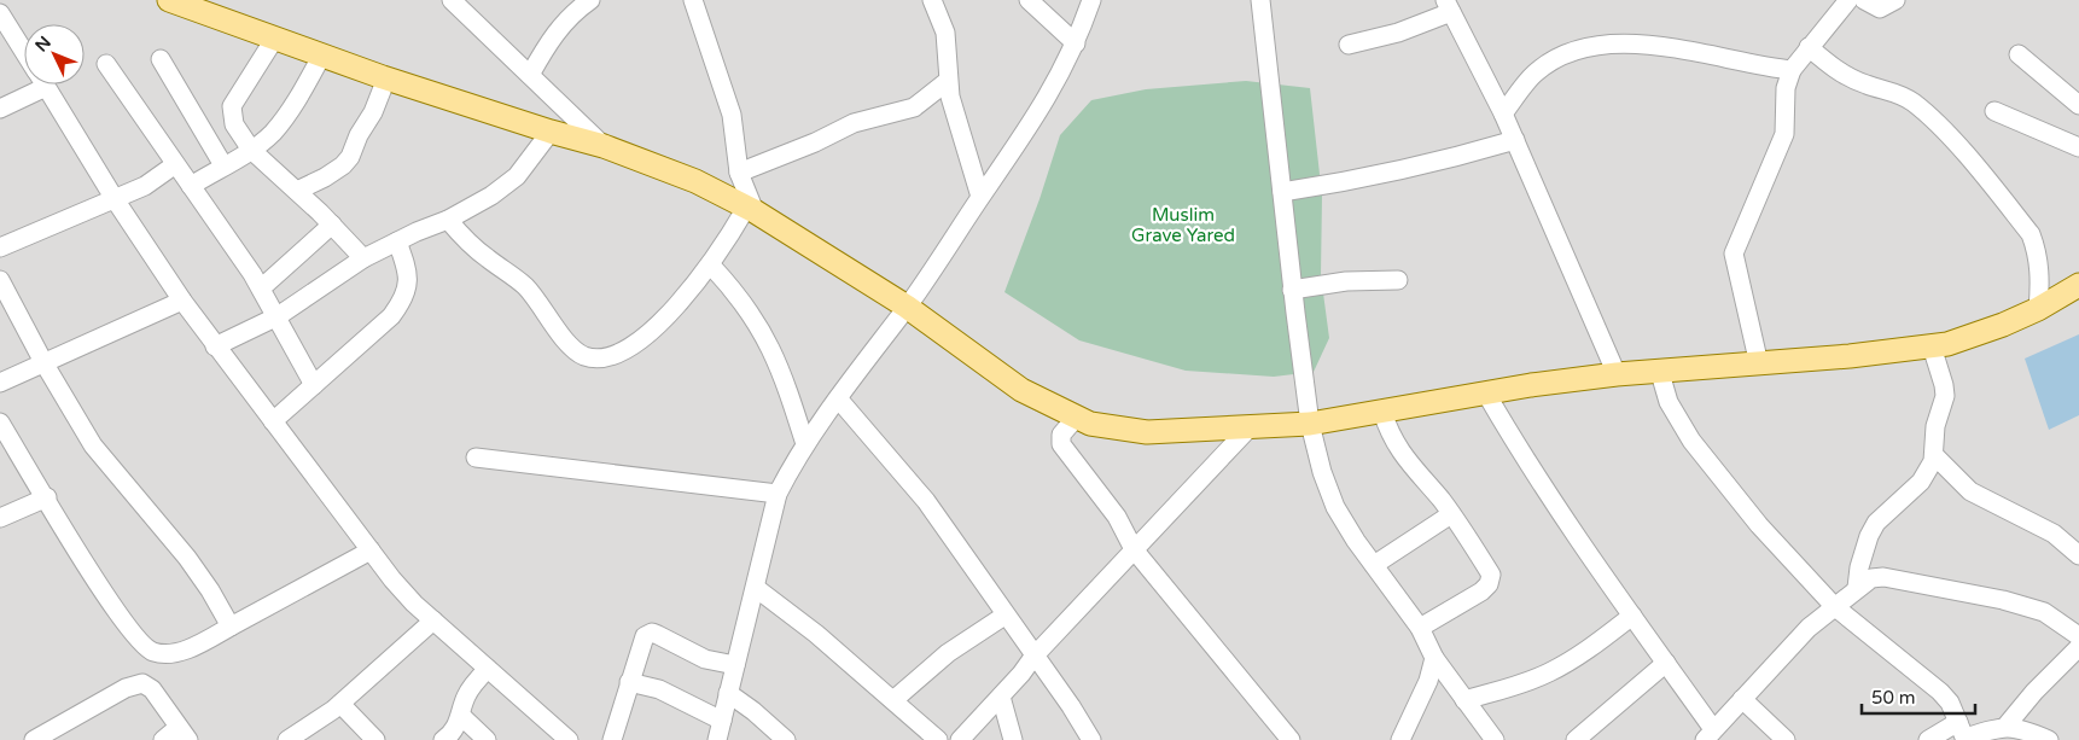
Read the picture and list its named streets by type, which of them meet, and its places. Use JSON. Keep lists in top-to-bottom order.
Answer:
{
  "parks": ["Muslim Grave Yared"],
  "scale_bar": "50 m",
  "north": "top left"
}
